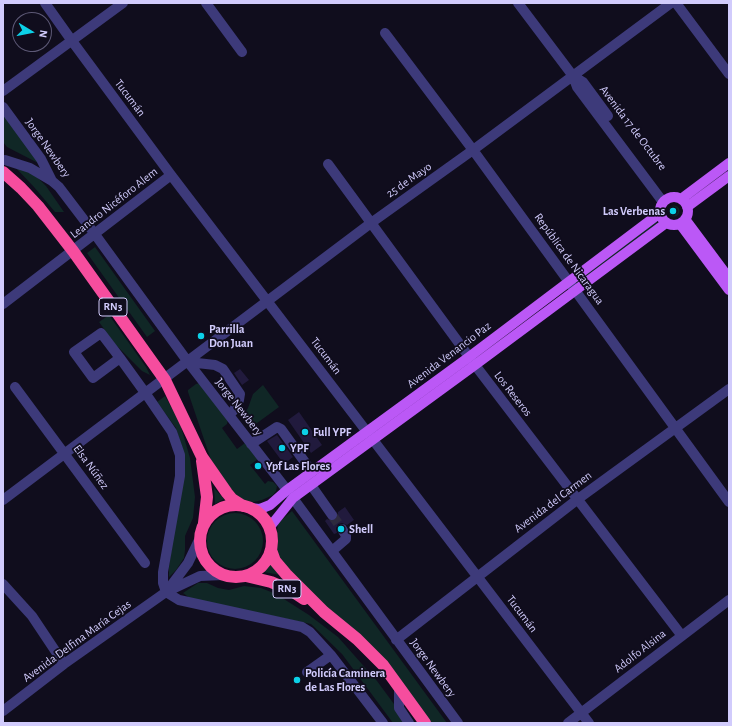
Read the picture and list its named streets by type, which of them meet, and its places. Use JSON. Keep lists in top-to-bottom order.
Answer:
{
  "streets": {
    "highway": ["RN3"],
    "main road": ["Avenida Venancio Paz"],
    "street": [
      "Tucumán",
      "Avenida 17 de Octubre",
      "Jorge Newbery",
      "25 de Mayo",
      "Leandro Nicéforo Alem",
      "República de Nicaragua",
      "Los Reseros",
      "Elsa Núñez",
      "Avenida del Carmen",
      "Avenida Delfina María Cejas",
      "Adolfo Alsina"
    ]
  },
  "crossings": [
    ["Tucumán", "25 de Mayo"],
    ["Tucumán", "Leandro Nicéforo Alem"],
    ["Tucumán", "Avenida Venancio Paz"],
    ["Tucumán", "Avenida del Carmen"],
    ["Tucumán", "Adolfo Alsina"],
    ["Avenida 17 de Octubre", "25 de Mayo"],
    ["Avenida 17 de Octubre", "Avenida Venancio Paz"],
    ["Jorge Newbery", "25 de Mayo"],
    ["Jorge Newbery", "Leandro Nicéforo Alem"],
    ["Jorge Newbery", "Avenida Venancio Paz"],
    ["Jorge Newbery", "Avenida del Carmen"],
    ["25 de Mayo", "República de Nicaragua"],
    ["25 de Mayo", "RN3"],
    ["25 de Mayo", "Los Reseros"],
    ["25 de Mayo", "Elsa Núñez"],
    ["Leandro Nicéforo Alem", "RN3"],
    ["República de Nicaragua", "Avenida Venancio Paz"],
    ["República de Nicaragua", "Avenida del Carmen"],
    ["RN3", "Avenida Venancio Paz"],
    ["RN3", "Avenida Delfina María Cejas"],
    ["Avenida Venancio Paz", "Los Reseros"],
    ["Avenida Venancio Paz", "Avenida Delfina María Cejas"],
    ["Los Reseros", "Avenida del Carmen"],
    ["Los Reseros", "Adolfo Alsina"]
  ],
  "places": [
    "Las Verbenas",
    "Parrilla Don Juan",
    "Full YPF",
    "YPF",
    "Ypf Las Flores",
    "Shell",
    "Policía Caminera de Las Flores"
  ],
  "north": "right"
}
